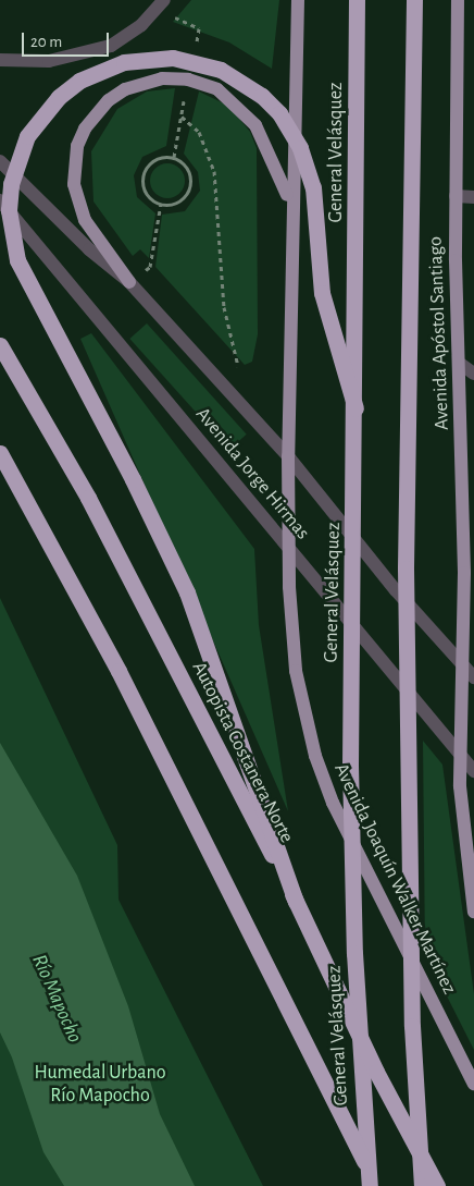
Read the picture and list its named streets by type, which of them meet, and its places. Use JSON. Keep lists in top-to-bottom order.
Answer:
{
  "streets": {
    "highway": ["General Velásquez", "Autopista Costanera Norte"],
    "main road": ["Avenida Apóstol Santiago", "Avenida Joaquín Walker Martínez"],
    "street": ["Avenida Jorge Hirmas"]
  },
  "crossings": [
    ["Avenida Apóstol Santiago", "Avenida Jorge Hirmas"],
    ["Avenida Jorge Hirmas", "Avenida Joaquín Walker Martínez"]
  ],
  "water": ["Río Mapocho"],
  "parks": ["Humedal Urbano Río Mapocho"],
  "scale_bar": "20 m"
}
